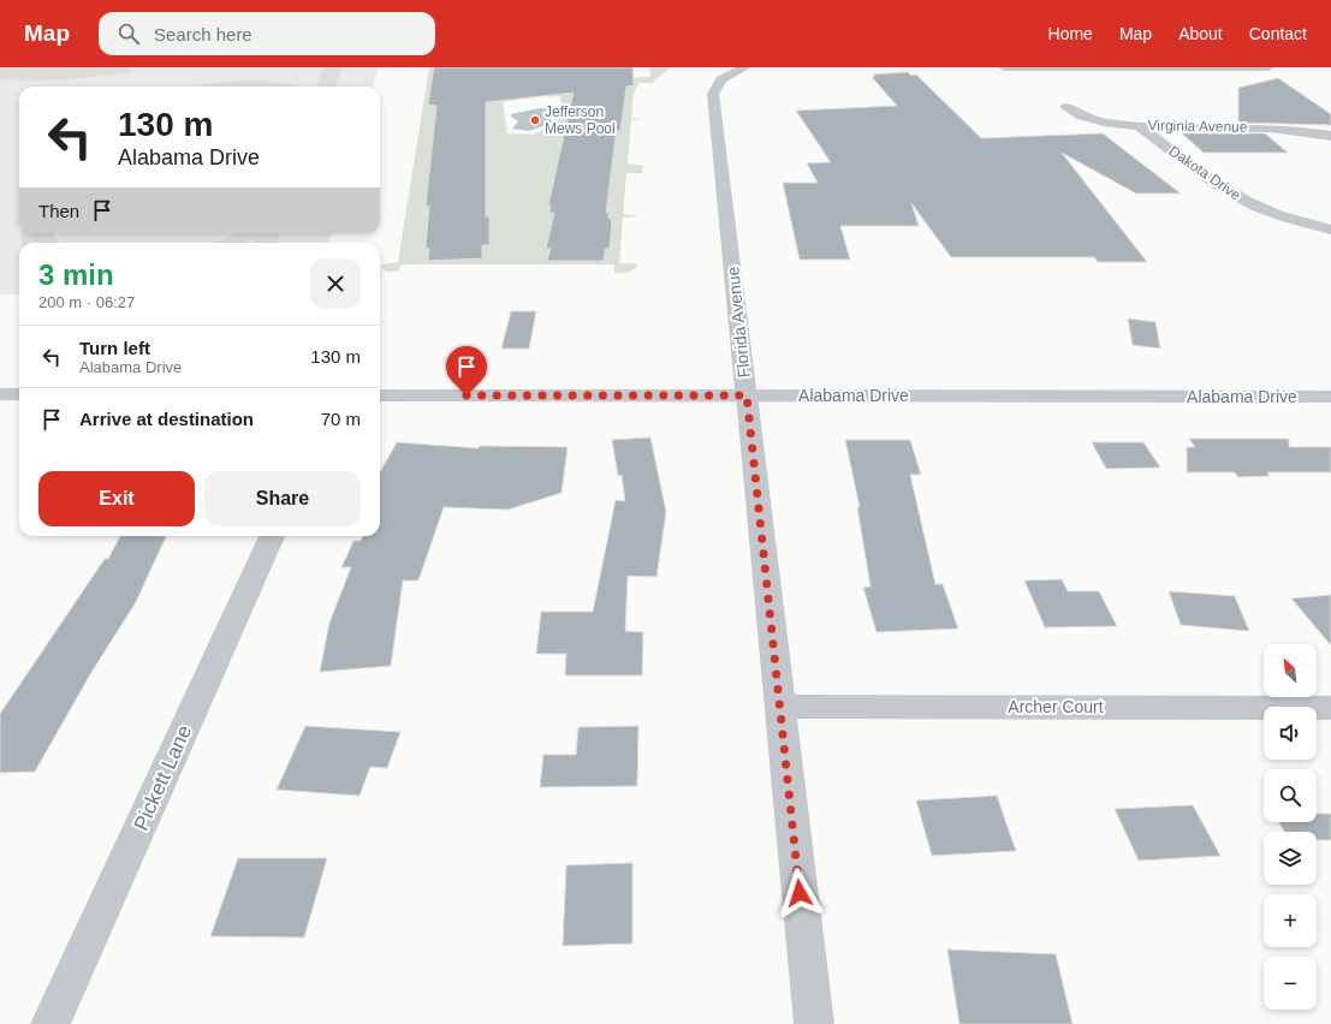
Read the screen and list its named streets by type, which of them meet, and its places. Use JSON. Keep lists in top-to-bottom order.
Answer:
{
  "streets": {
    "street": [
      "Virginia Avenue",
      "Dakota Drive",
      "Florida Avenue",
      "Alabama Drive",
      "Archer Court",
      "Pickett Lane"
    ]
  },
  "crossings": [
    ["Virginia Avenue", "Dakota Drive"],
    ["Florida Avenue", "Alabama Drive"],
    ["Florida Avenue", "Archer Court"]
  ],
  "places": ["Jefferson Mews Pool"],
  "north": "top left",
  "page": {
    "header": "Map",
    "search": "Search here",
    "nav": [
      "Home",
      "Map",
      "About",
      "Contact"
    ],
    "turn": ["130 m", "Alabama Drive"],
    "then": "Then",
    "heading": ["3 min", "200 m · 06:27"],
    "list": [
      {
        "name": "Turn left",
        "note": "Alabama Drive",
        "value": "130 m"
      },
      {
        "name": "Arrive at destination",
        "value": "70 m"
      }
    ],
    "buttons": ["Exit", "Share"],
    "map_buttons": ["+", "−"]
  }
}
